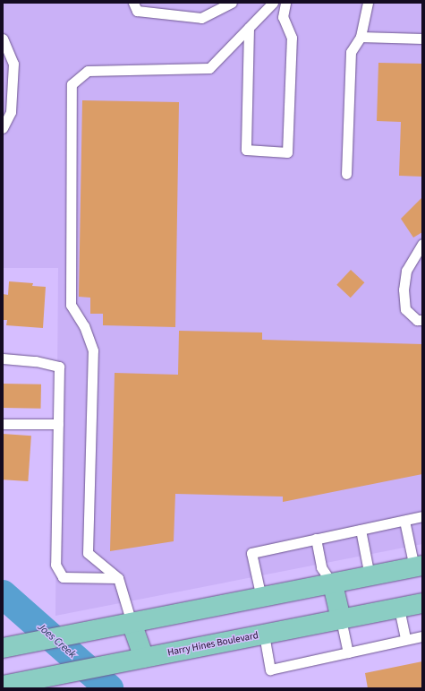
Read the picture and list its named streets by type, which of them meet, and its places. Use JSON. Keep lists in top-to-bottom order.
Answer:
{
  "streets": {
    "main road": ["Harry Hines Boulevard"]
  },
  "water": ["Joes Creek"]
}
